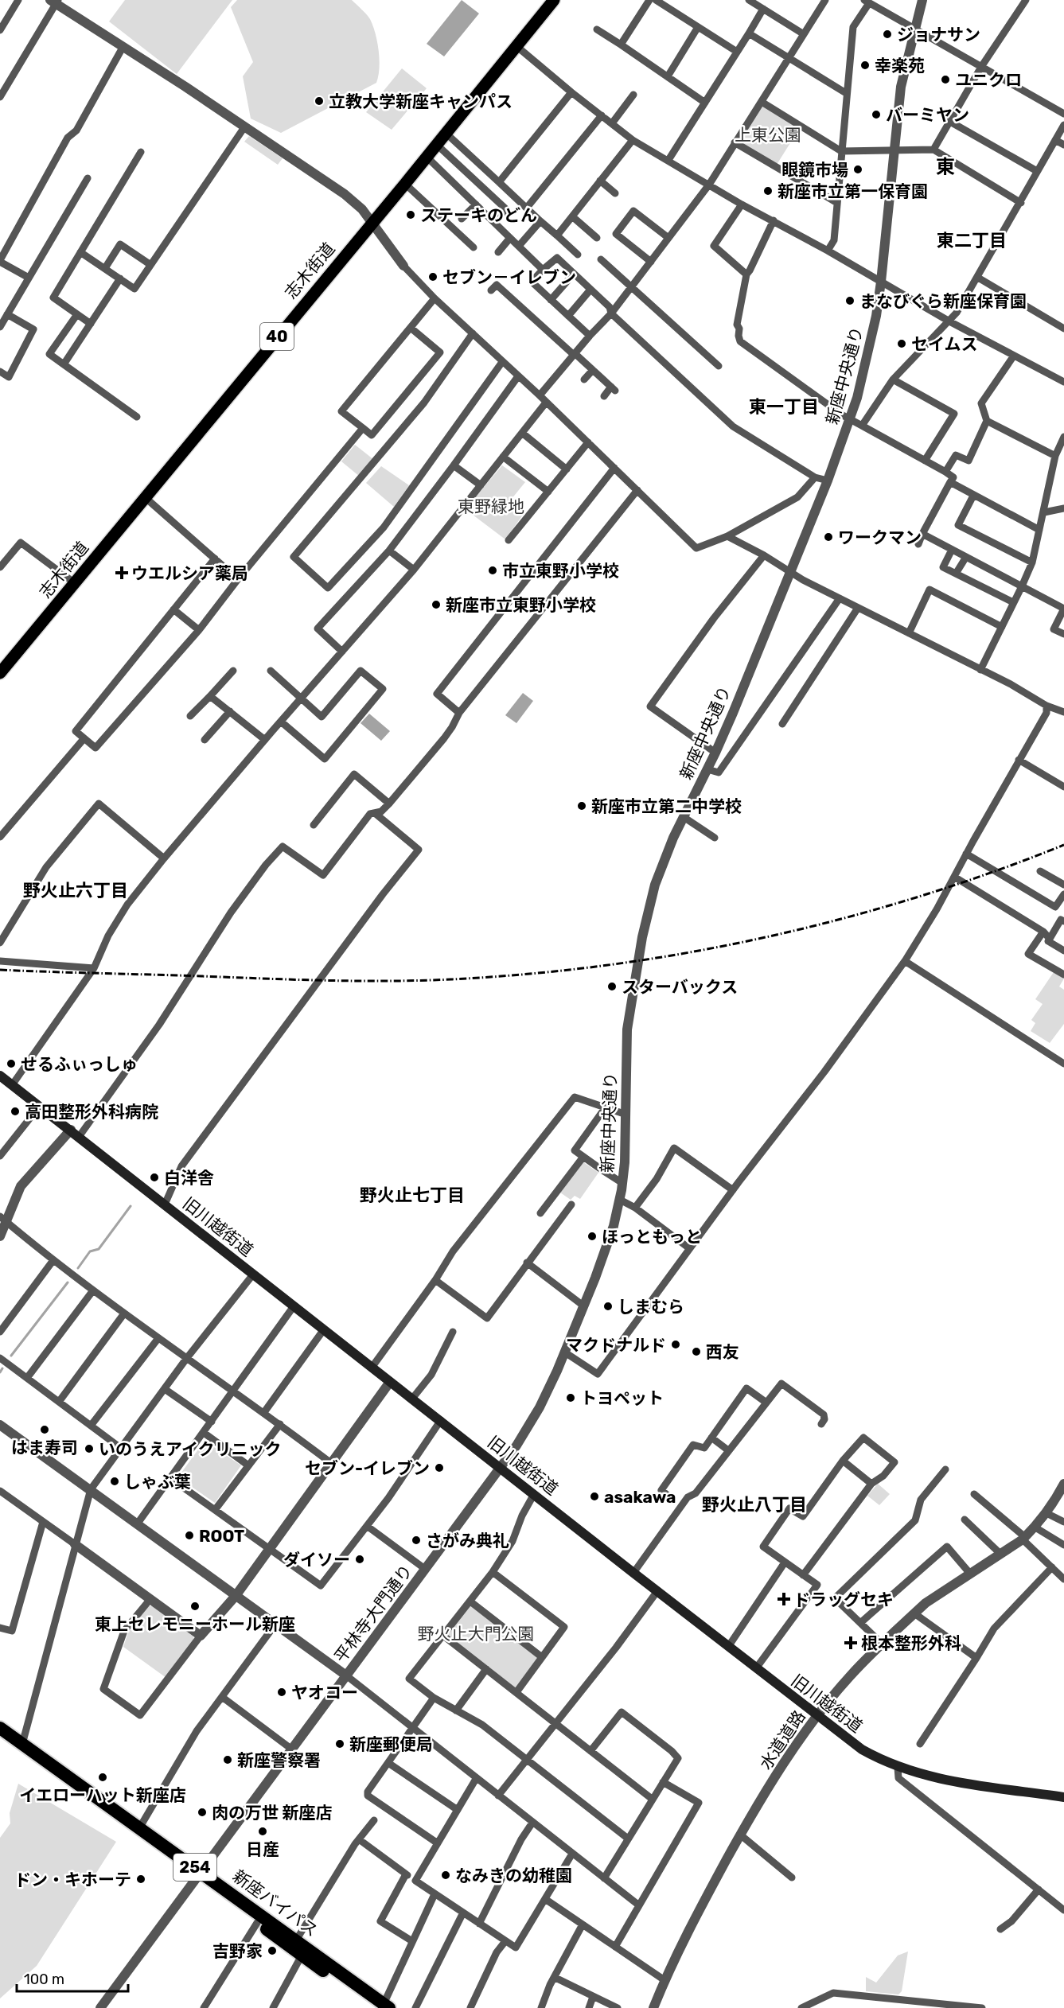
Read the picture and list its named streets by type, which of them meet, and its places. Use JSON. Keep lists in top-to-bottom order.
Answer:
{
  "streets": {
    "highway": ["254", "新座バイパス"],
    "main road": ["志木街道", "40", "旧川越街道"],
    "street": ["新座中央通り", "平林寺大門通り", "水道道路"]
  },
  "crossings": [
    ["新座中央通り", "旧川越街道"],
    ["新座中央通り", "平林寺大門通り"],
    ["旧川越街道", "平林寺大門通り"],
    ["旧川越街道", "水道道路"],
    ["平林寺大門通り", "新座バイパス"]
  ],
  "districts": [
    "東",
    "東二丁目",
    "東一丁目",
    "野火止六丁目",
    "野火止七丁目",
    "野火止八丁目"
  ],
  "parks": ["上東公園", "東野緑地", "野火止大門公園"],
  "places": {
    "other": [
      "ジョナサン",
      "幸楽苑",
      "ユニクロ",
      "立教大学新座キャンパス",
      "バーミヤン",
      "眼鏡市場",
      "新座市立第一保育園",
      "ステーキのどん",
      "セブン－イレブン",
      "まなびぐら新座保育園",
      "セイムス",
      "ワークマン",
      "市立東野小学校",
      "新座市立東野小学校",
      "新座市立第二中学校",
      "スターバックス",
      "せるふぃっしゅ",
      "高田整形外科病院",
      "白洋舎",
      "ほっともっと",
      "しまむら",
      "マクドナルド",
      "西友",
      "トヨペット",
      "はま寿司",
      "いのうえアイクリニック",
      "セブン-イレブン",
      "しゃぶ葉",
      "asakawa",
      "ROOT",
      "さがみ典礼",
      "ダイソー",
      "東上セレモニーホール新座",
      "ヤオコー",
      "新座郵便局",
      "新座警察署",
      "イエローハット新座店",
      "肉の万世 新座店",
      "日産",
      "なみきの幼稚園",
      "ドン・キホーテ",
      "吉野家"
    ],
    "health": ["ウエルシア薬局", "ドラッグセキ", "根本整形外科"]
  },
  "scale_bar": "100 m"
}
